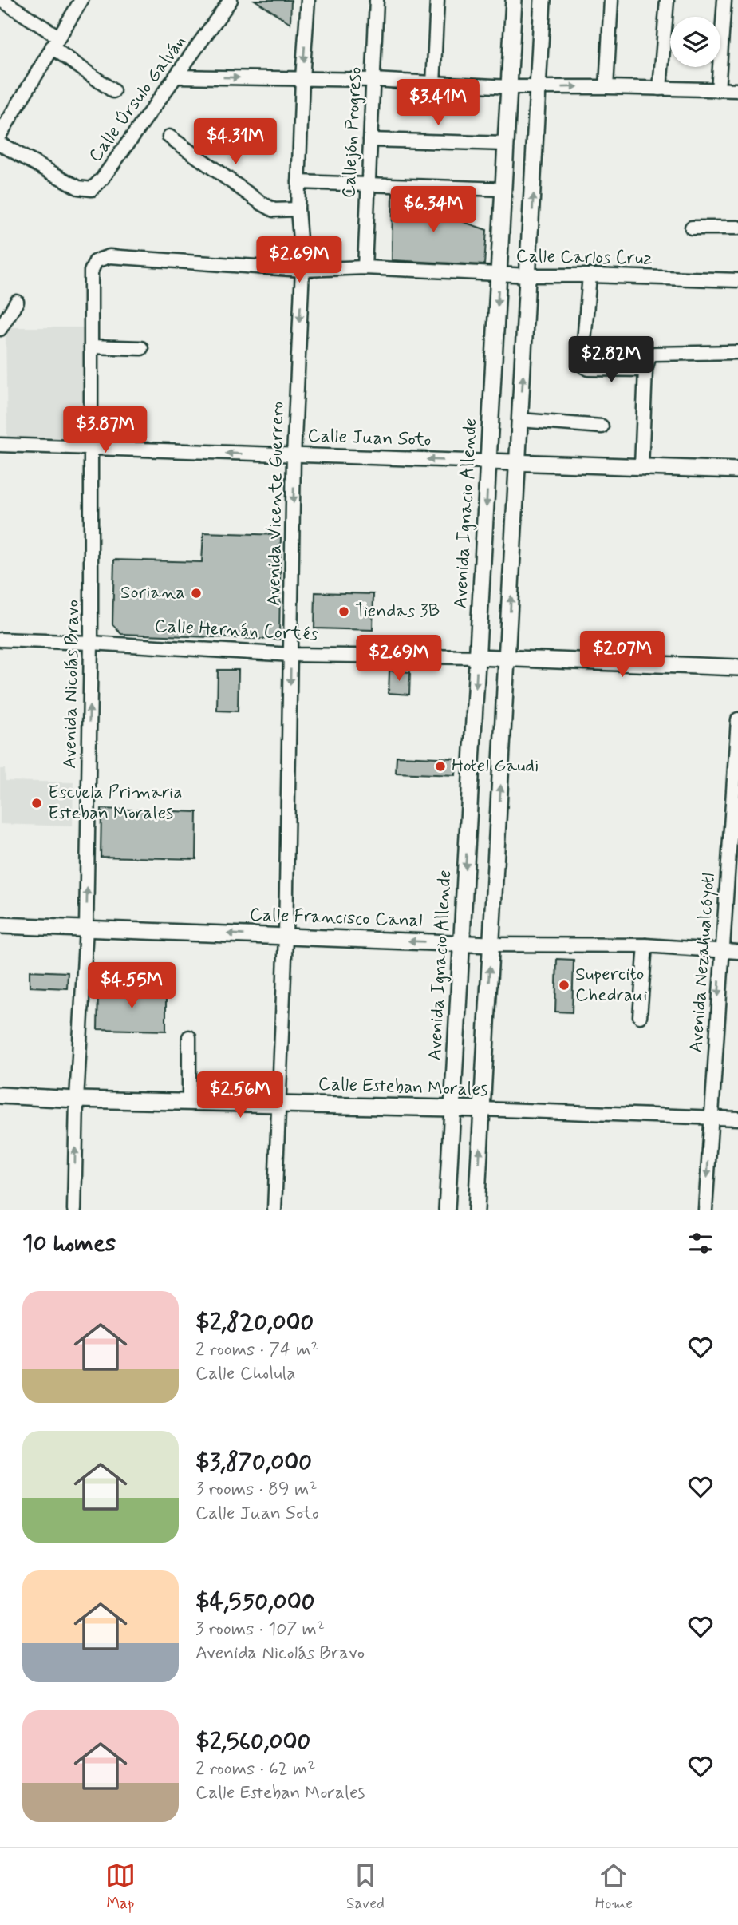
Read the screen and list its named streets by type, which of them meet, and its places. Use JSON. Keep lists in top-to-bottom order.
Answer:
{
  "streets": {
    "main road": [
      "Calle Juan Soto",
      "Avenida Ignacio Allende",
      "Calle Hernán Cortés",
      "Calle Francisco Canal",
      "Calle Esteban Morales"
    ],
    "street": [
      "Calle Úrsulo Galván",
      "Callejón Progreso",
      "Calle Carlos Cruz",
      "Avenida Vicente Guerrero",
      "Avenida Nicolás Bravo",
      "Avenida Nezahualcóyotl"
    ]
  },
  "crossings": [
    ["Callejón Progreso", "Calle Carlos Cruz"],
    ["Calle Carlos Cruz", "Avenida Vicente Guerrero"],
    ["Calle Carlos Cruz", "Avenida Ignacio Allende"],
    ["Calle Carlos Cruz", "Avenida Nicolás Bravo"],
    ["Calle Juan Soto", "Avenida Vicente Guerrero"],
    ["Calle Juan Soto", "Avenida Ignacio Allende"],
    ["Calle Juan Soto", "Avenida Nicolás Bravo"],
    ["Avenida Vicente Guerrero", "Calle Hernán Cortés"],
    ["Avenida Vicente Guerrero", "Calle Francisco Canal"],
    ["Avenida Vicente Guerrero", "Calle Esteban Morales"],
    ["Avenida Ignacio Allende", "Calle Hernán Cortés"],
    ["Avenida Ignacio Allende", "Calle Francisco Canal"],
    ["Avenida Ignacio Allende", "Calle Esteban Morales"],
    ["Calle Hernán Cortés", "Avenida Nicolás Bravo"],
    ["Avenida Nicolás Bravo", "Calle Francisco Canal"],
    ["Avenida Nicolás Bravo", "Calle Esteban Morales"],
    ["Calle Francisco Canal", "Avenida Nezahualcóyotl"],
    ["Avenida Nezahualcóyotl", "Calle Esteban Morales"]
  ],
  "one_way": [
    "Calle Juan Soto",
    "Avenida Vicente Guerrero",
    "Avenida Nicolás Bravo",
    "Calle Francisco Canal",
    "Avenida Nezahualcóyotl"
  ],
  "places": [
    "Soriana",
    "Tiendas 3B",
    "Hotel Gaudi",
    "Escuela Primaria Esteban Morales",
    "Supercito Chedraui"
  ],
  "page": {
    "price": [
      "$3.41M",
      "$4.31M",
      "$6.34M",
      "$2.69M",
      "$2.82M",
      "$3.87M",
      "$2.07M",
      "$2.69M",
      "$4.55M",
      "$2.56M"
    ],
    "heading": "10 homes",
    "list": [
      {
        "name": "$2,820,000",
        "note": "2 rooms · 74 m² · Calle Cholula"
      },
      {
        "name": "$3,870,000",
        "note": "3 rooms · 89 m² · Calle Juan Soto"
      },
      {
        "name": "$4,550,000",
        "note": "3 rooms · 107 m² · Avenida Nicolás Bravo"
      },
      {
        "name": "$2,560,000",
        "note": "2 rooms · 62 m² · Calle Esteban Morales"
      }
    ],
    "tabs": ["Map", "Saved", "Home"]
  }
}
